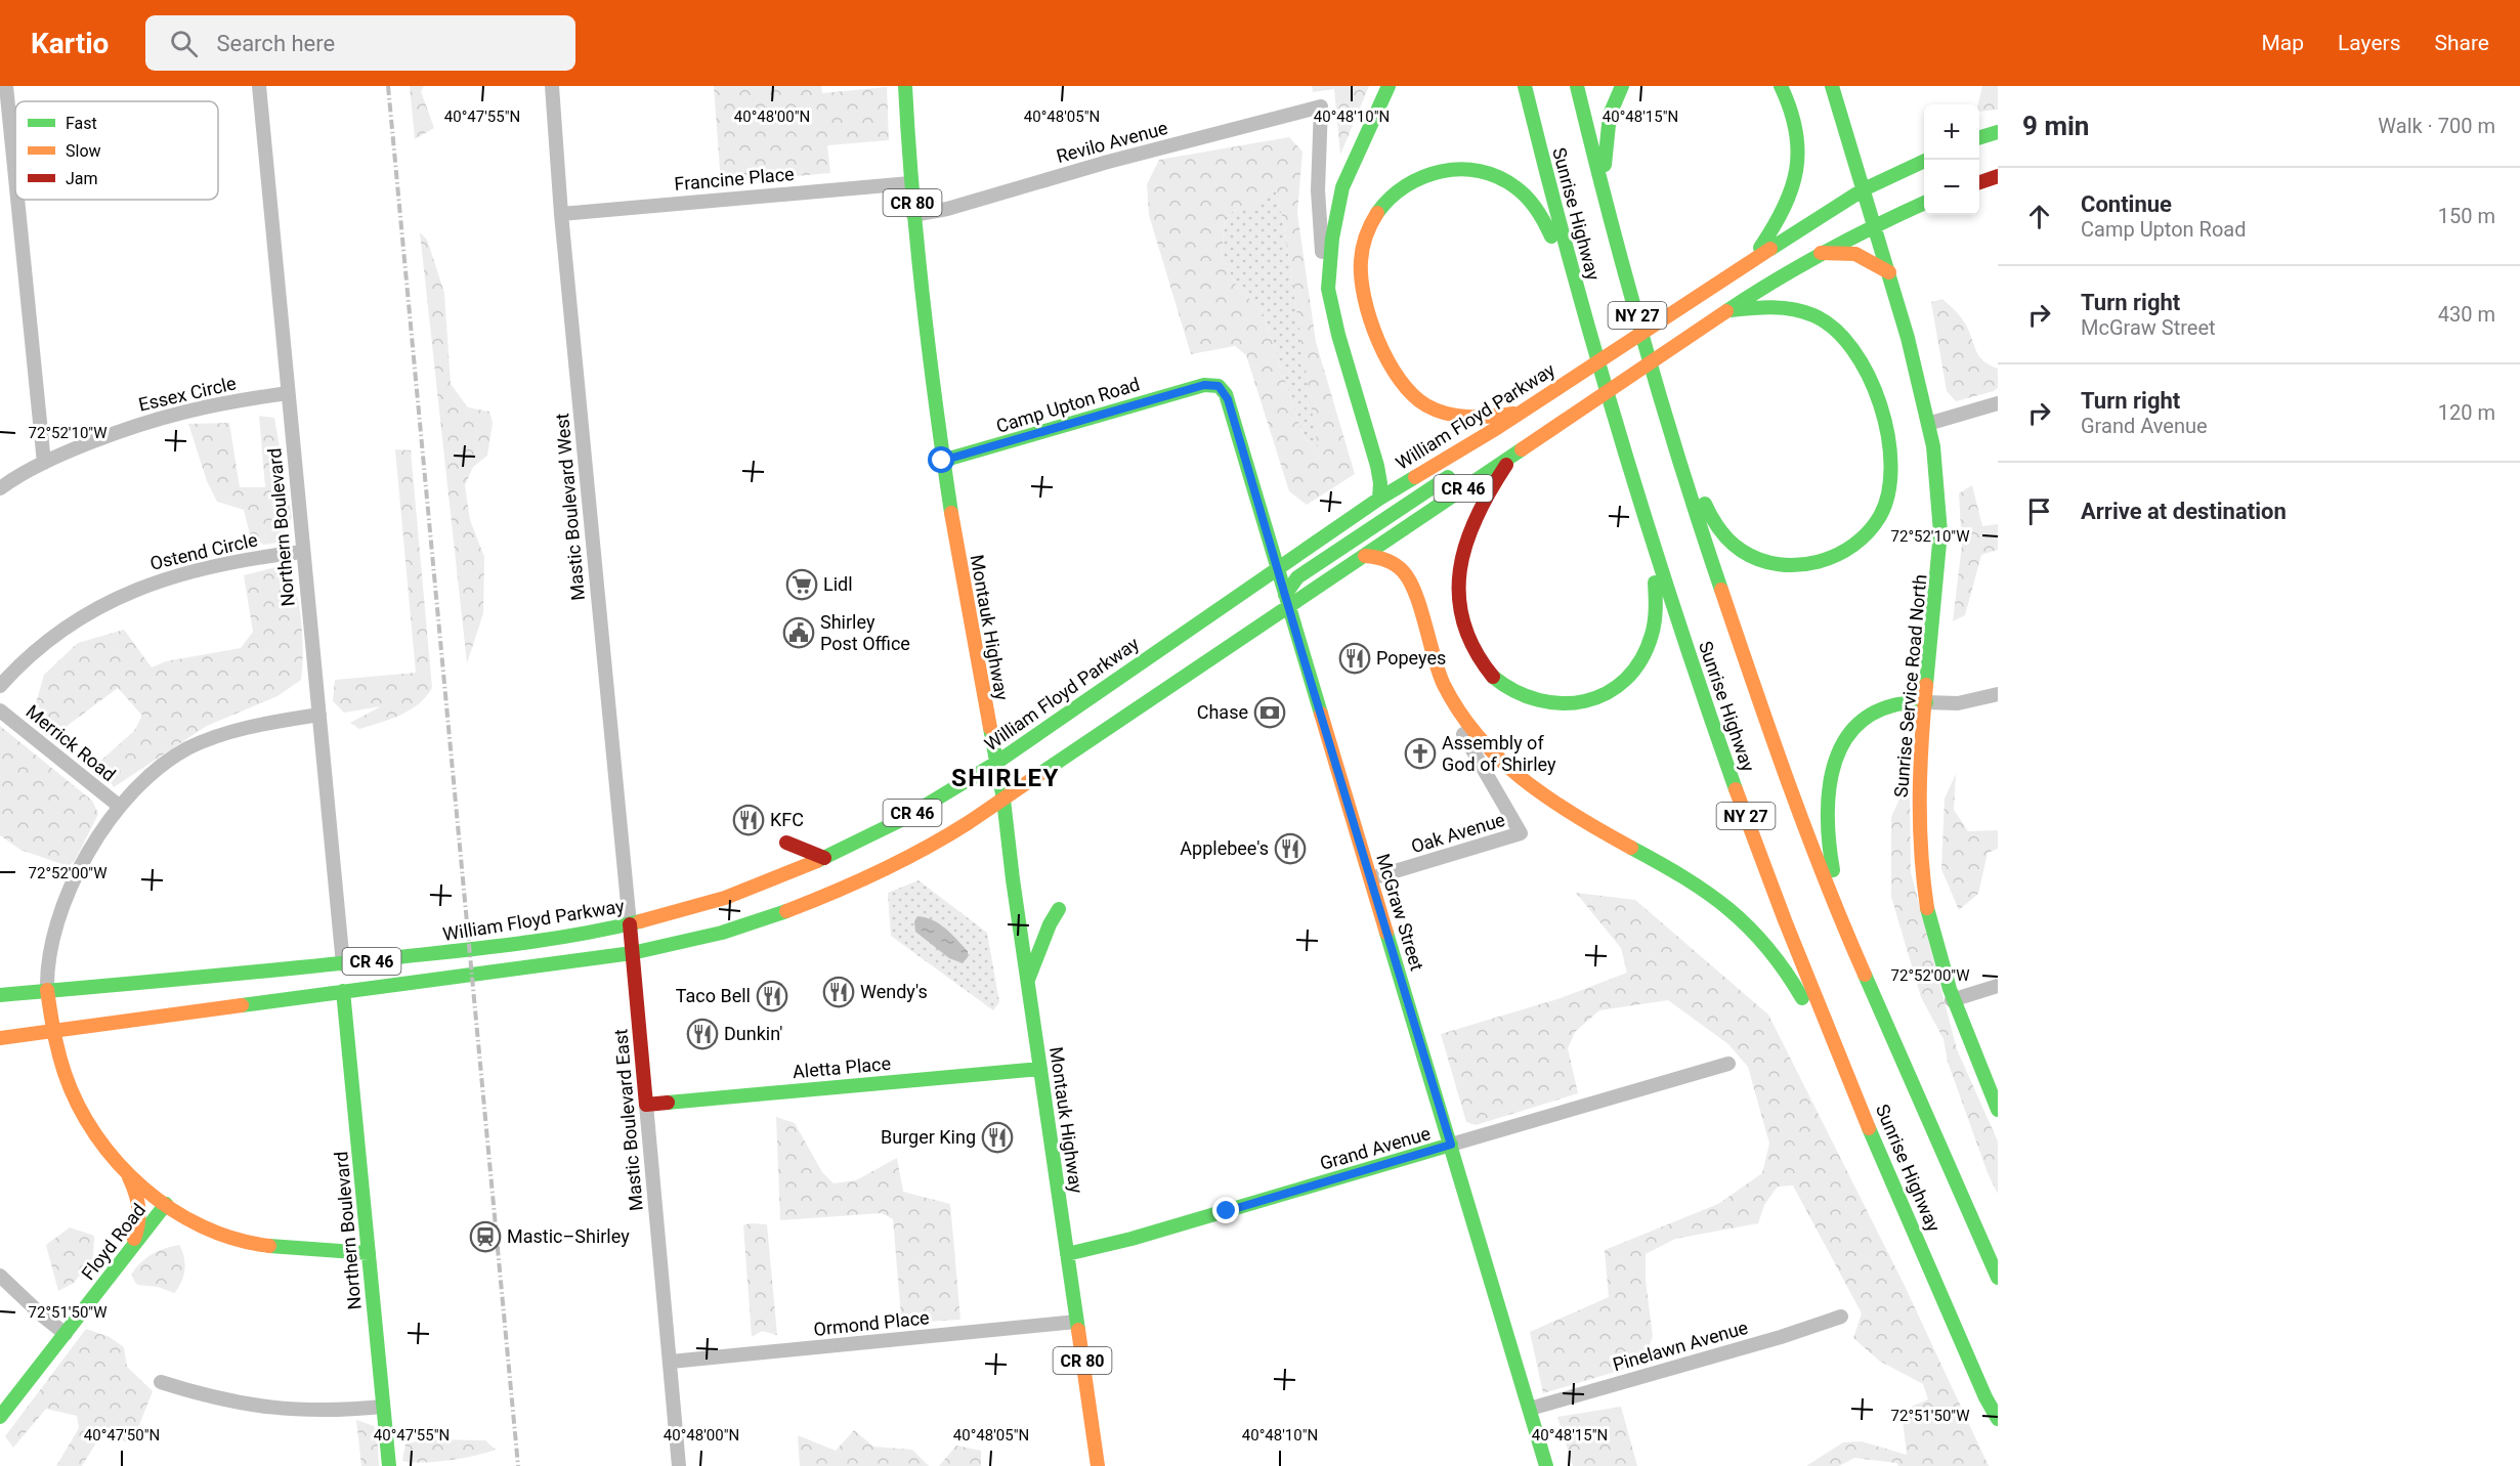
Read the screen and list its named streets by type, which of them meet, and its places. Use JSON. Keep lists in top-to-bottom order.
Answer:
{
  "streets": {
    "main road": [
      "CR 80",
      "Sunrise Highway",
      "NY 27",
      "Camp Upton Road",
      "William Floyd Parkway",
      "CR 46",
      "Northern Boulevard",
      "Montauk Highway",
      "Sunrise Service Road North",
      "McGraw Street",
      "Aletta Place",
      "Mastic Boulevard East",
      "Grand Avenue",
      "Floyd Road"
    ],
    "street": [
      "Revilo Avenue",
      "Francine Place",
      "Essex Circle",
      "Mastic Boulevard West",
      "Ostend Circle",
      "Merrick Road",
      "Oak Avenue",
      "Ormond Place",
      "Pinelawn Avenue"
    ]
  },
  "crossings": [
    ["Revilo Avenue", "Montauk Highway"],
    ["Francine Place", "Mastic Boulevard West"],
    ["Francine Place", "Montauk Highway"],
    ["Essex Circle", "Northern Boulevard"],
    ["Camp Upton Road", "Montauk Highway"],
    ["Camp Upton Road", "McGraw Street"],
    ["William Floyd Parkway", "Mastic Boulevard West"],
    ["William Floyd Parkway", "Northern Boulevard"],
    ["William Floyd Parkway", "Montauk Highway"],
    ["William Floyd Parkway", "Sunrise Service Road North"],
    ["William Floyd Parkway", "McGraw Street"],
    ["William Floyd Parkway", "Mastic Boulevard East"],
    ["CR 46", "Northern Boulevard"],
    ["CR 46", "Montauk Highway"],
    ["CR 46", "Sunrise Service Road North"],
    ["CR 46", "McGraw Street"],
    ["CR 46", "Mastic Boulevard East"],
    ["Mastic Boulevard West", "Mastic Boulevard East"],
    ["Northern Boulevard", "Ostend Circle"],
    ["Montauk Highway", "Aletta Place"],
    ["Montauk Highway", "Grand Avenue"],
    ["Montauk Highway", "Ormond Place"],
    ["Oak Avenue", "McGraw Street"],
    ["McGraw Street", "Grand Avenue"],
    ["McGraw Street", "Pinelawn Avenue"],
    ["Aletta Place", "Mastic Boulevard East"],
    ["Mastic Boulevard East", "Ormond Place"]
  ],
  "districts": ["SHIRLEY"],
  "places": {
    "supermarket": ["Lidl"],
    "public building": ["Shirley Post Office"],
    "restaurant": [
      "Popeyes",
      "KFC",
      "Applebee's",
      "Wendy's",
      "Taco Bell",
      "Dunkin'",
      "Burger King"
    ],
    "bank": ["Chase"],
    "church": ["Assembly of God of Shirley"],
    "station": ["Mastic–Shirley"]
  },
  "legend": ["Fast", "Slow", "Jam"],
  "page": {
    "header": "Kartio",
    "search": "Search here",
    "nav": ["Map", "Layers", "Share"],
    "heading": ["9 min", "Walk · 700 m"],
    "map_buttons": ["+", "−"],
    "list": [
      ["Continue", "Camp Upton Road", "150 m"],
      ["Turn right", "McGraw Street", "430 m"],
      ["Turn right", "Grand Avenue", "120 m"],
      "Arrive at destination"
    ]
  },
  "coordinates": [
    "40°47'55\"N",
    "40°48'00\"N",
    "40°48'05\"N",
    "40°48'10\"N",
    "40°48'15\"N",
    "72°52'10\"W",
    "72°52'00\"W",
    "72°51'50\"W",
    "40°47'50\"N"
  ]
}
